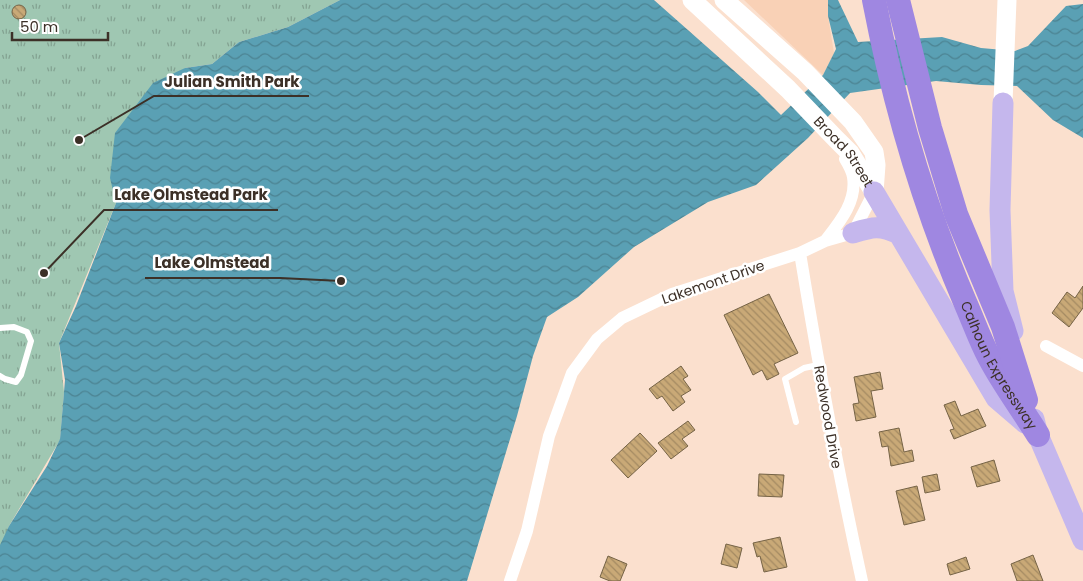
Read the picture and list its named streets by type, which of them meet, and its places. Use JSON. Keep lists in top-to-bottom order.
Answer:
{
  "streets": {
    "highway": ["Calhoun Expressway"],
    "main road": ["Broad Street"],
    "street": ["Lakemont Drive", "Redwood Drive"]
  },
  "crossings": [
    ["Broad Street", "Lakemont Drive"],
    ["Lakemont Drive", "Redwood Drive"]
  ],
  "places": ["Julian Smith Park", "Lake Olmstead Park", "Lake Olmstead"],
  "scale_bar": "50 m"
}
